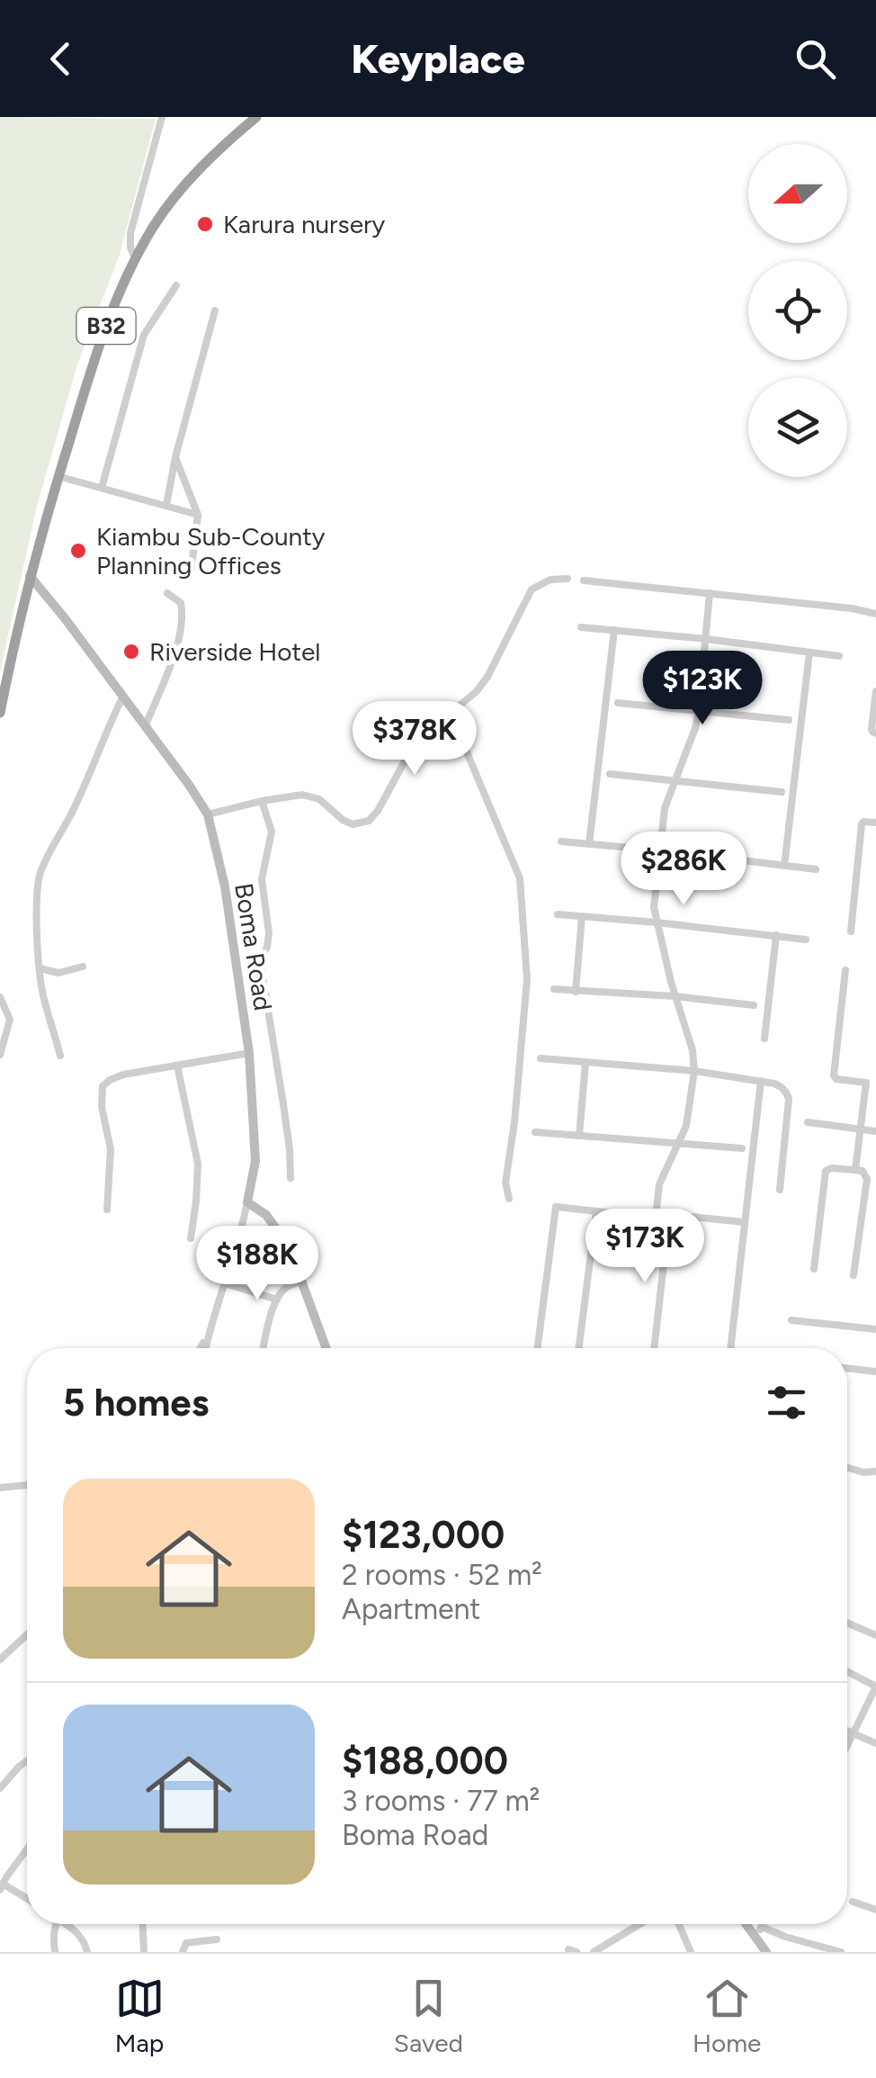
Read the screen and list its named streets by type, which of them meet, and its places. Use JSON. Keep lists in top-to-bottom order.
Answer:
{
  "streets": {
    "highway": ["B32"],
    "main road": ["Boma Road"]
  },
  "crossings": [
    ["B32", "Boma Road"]
  ],
  "places": ["Karura nursery", "Kiambu Sub-County Planning Offices", "Riverside Hotel"],
  "north": "left",
  "page": {
    "header": "Keyplace",
    "price": [
      "$123K",
      "$378K",
      "$286K",
      "$173K",
      "$188K"
    ],
    "heading": "5 homes",
    "list": [
      {
        "name": "$123,000",
        "note": "2 rooms · 52 m² · Apartment"
      },
      {
        "name": "$188,000",
        "note": "3 rooms · 77 m² · Boma Road"
      }
    ],
    "tabs": ["Map", "Saved", "Home"]
  }
}
